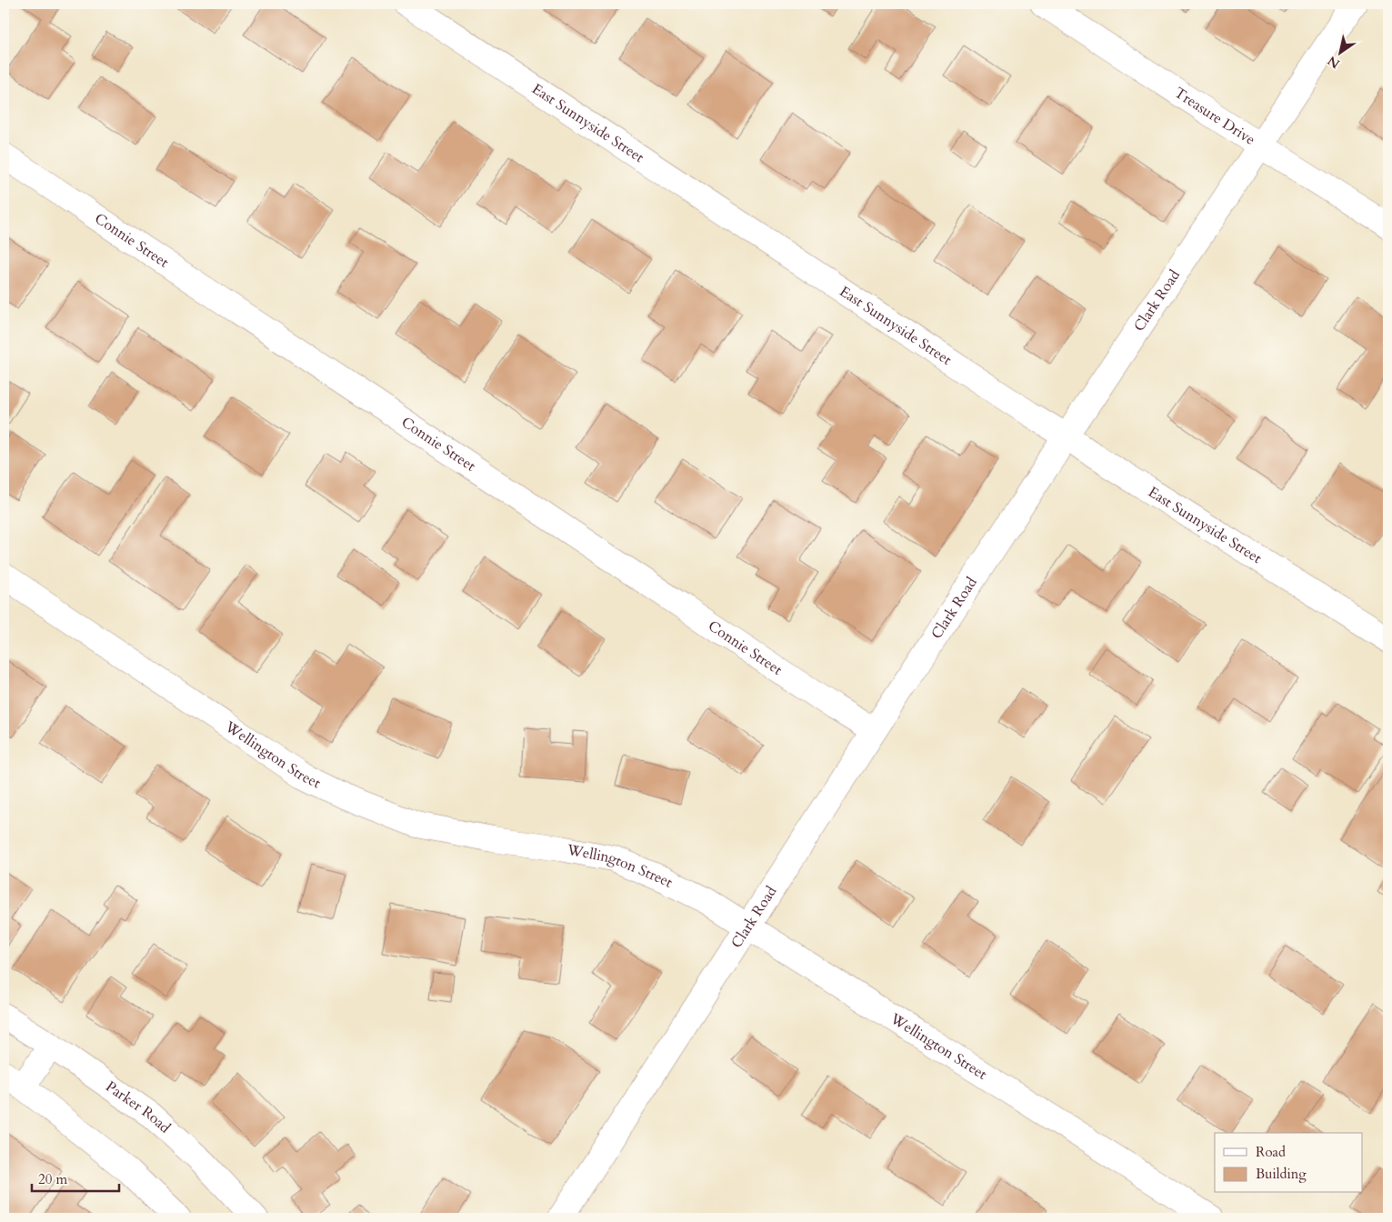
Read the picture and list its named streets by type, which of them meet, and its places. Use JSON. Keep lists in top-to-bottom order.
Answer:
{
  "streets": {
    "street": [
      "Treasure Drive",
      "East Sunnyside Street",
      "Connie Street",
      "Clark Road",
      "Wellington Street",
      "Parker Road"
    ]
  },
  "crossings": [
    ["Treasure Drive", "Clark Road"],
    ["East Sunnyside Street", "Clark Road"],
    ["Connie Street", "Clark Road"],
    ["Clark Road", "Wellington Street"]
  ],
  "legend": ["Road", "Building"],
  "scale_bar": "20 m",
  "north": "bottom left"
}
